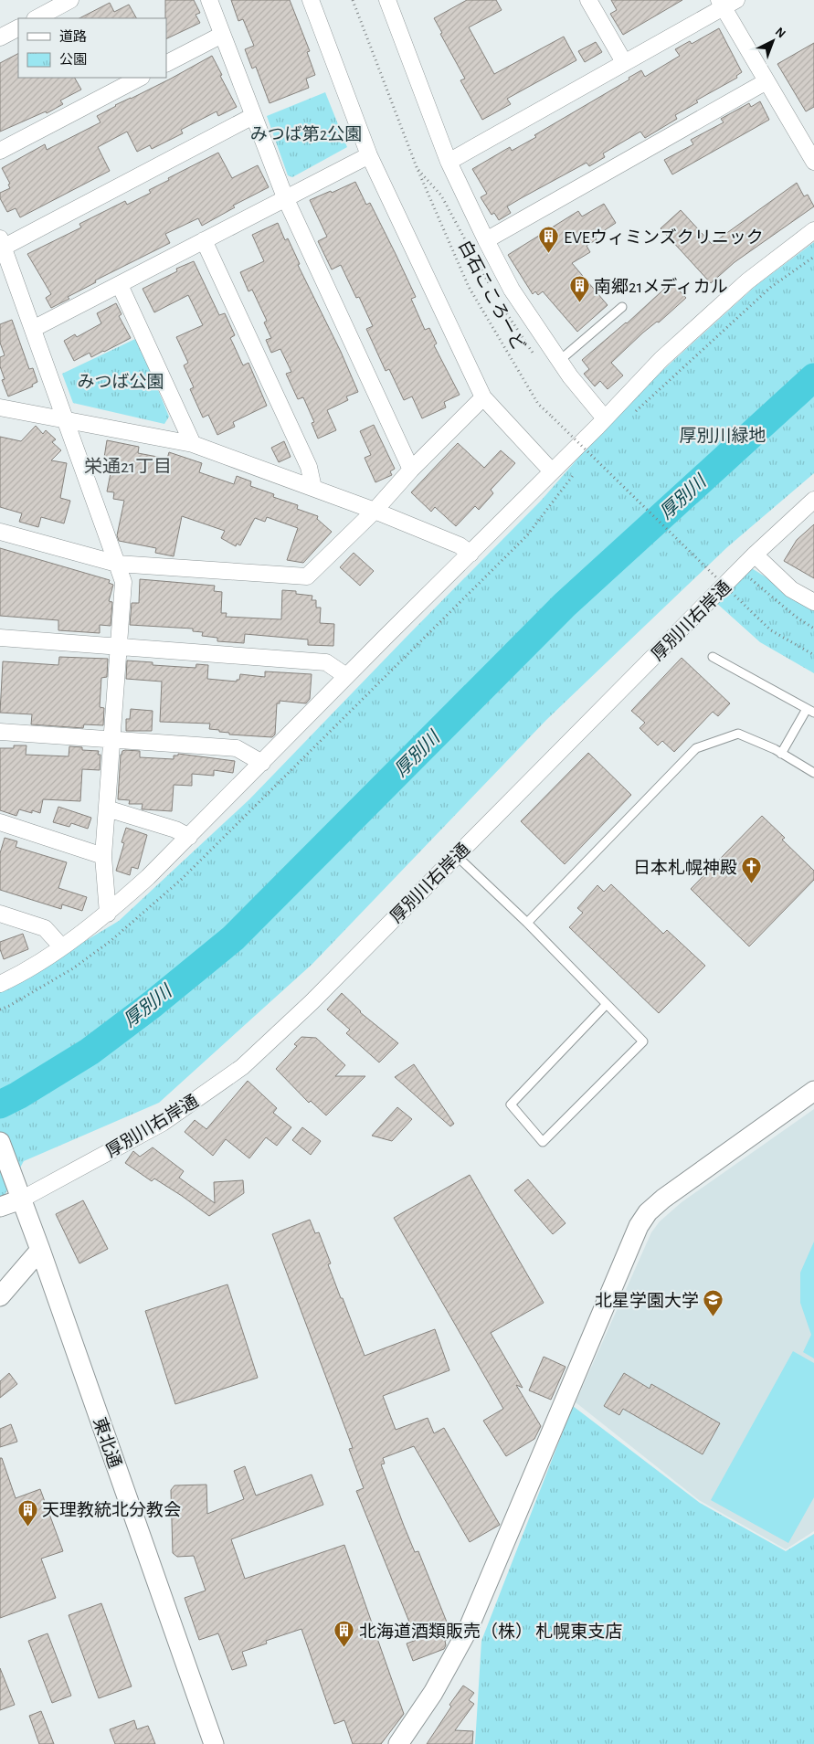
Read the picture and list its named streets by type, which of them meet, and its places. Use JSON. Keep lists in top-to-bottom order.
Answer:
{
  "streets": {
    "street": ["厚別川右岸通", "東北通"],
    "path": ["白石こころーど"]
  },
  "crossings": [
    ["厚別川右岸通", "東北通"]
  ],
  "districts": ["栄通21丁目"],
  "water": ["厚別川"],
  "parks": ["みつば第2公園", "みつば公園", "厚別川緑地"],
  "places": {
    "building": [
      "EVEウィミンズクリニック",
      "南郷21メディカル",
      "天理教統北分教会",
      "北海道酒類販売（株） 札幌東支店"
    ],
    "church": ["日本札幌神殿"],
    "school or university": ["北星学園大学"]
  },
  "legend": ["道路", "公園"],
  "north": "top right"
}
